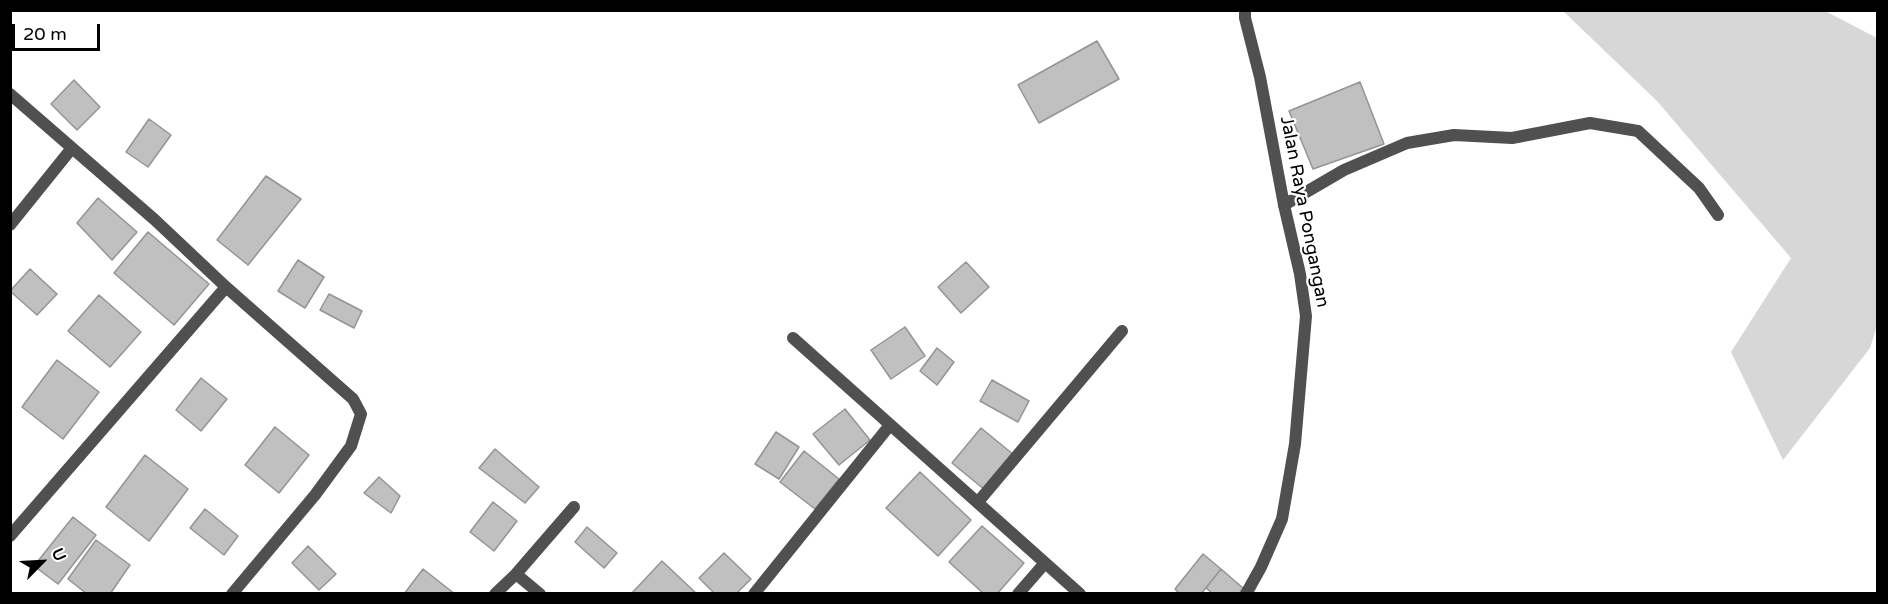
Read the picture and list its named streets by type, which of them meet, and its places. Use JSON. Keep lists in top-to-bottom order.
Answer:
{
  "streets": {
    "street": ["Jalan Raya Pongangan"]
  },
  "scale_bar": "20 m",
  "north": "top right"
}
